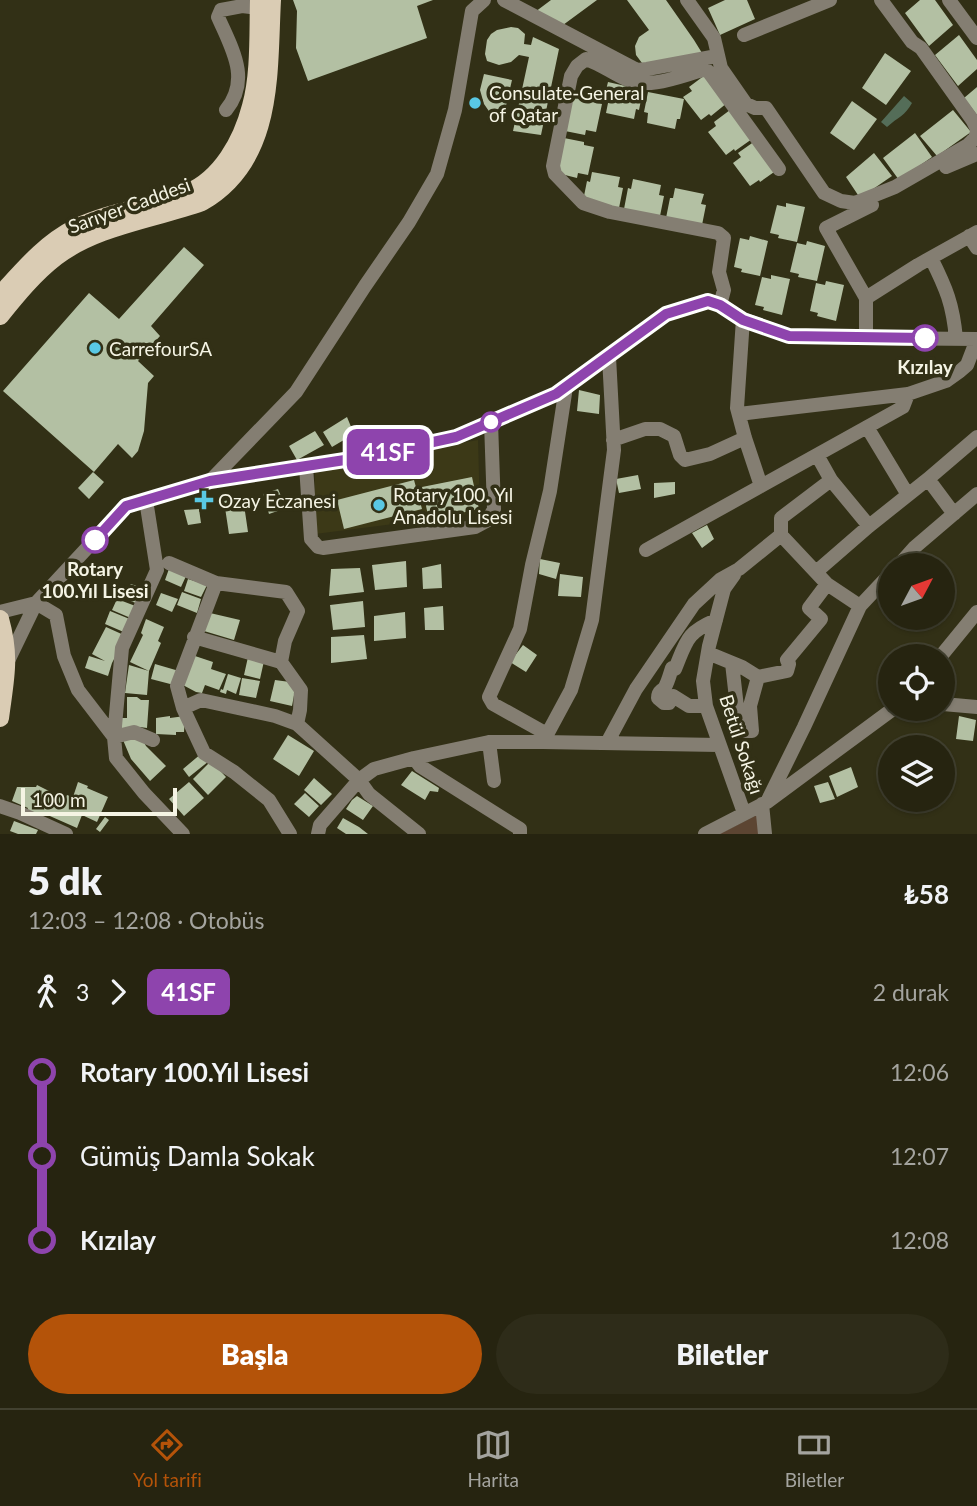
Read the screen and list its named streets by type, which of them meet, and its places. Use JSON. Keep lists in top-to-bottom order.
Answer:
{
  "streets": {
    "main road": ["Sarıyer Caddesi"],
    "street": ["Betül Sokağı"]
  },
  "places": {
    "other": [
      "Consulate-General of Qatar",
      "Kızılay",
      "CarrefourSA",
      "Rotary 100. Yıl Anadolu Lisesi",
      "Rotary 100.Yıl Lisesi"
    ],
    "health": ["Ozay Eczanesi"]
  },
  "lines": ["bus line 41SF"],
  "scale_bar": "100 m",
  "north": "top right",
  "page": {
    "on_map": "41SF",
    "scale": "100 m",
    "heading": ["5 dk", "12:03 – 12:08 · Otobüs", "₺58"],
    "legs": ["3", "41SF", "2 durak"],
    "list": [
      {
        "name": "Rotary 100.Yıl Lisesi",
        "value": "12:06"
      },
      {
        "name": "Gümüş Damla Sokak",
        "value": "12:07"
      },
      {
        "name": "Kızılay",
        "value": "12:08"
      }
    ],
    "buttons": ["Başla", "Biletler"],
    "tabs": ["Yol tarifi", "Harita", "Biletler"]
  }
}
